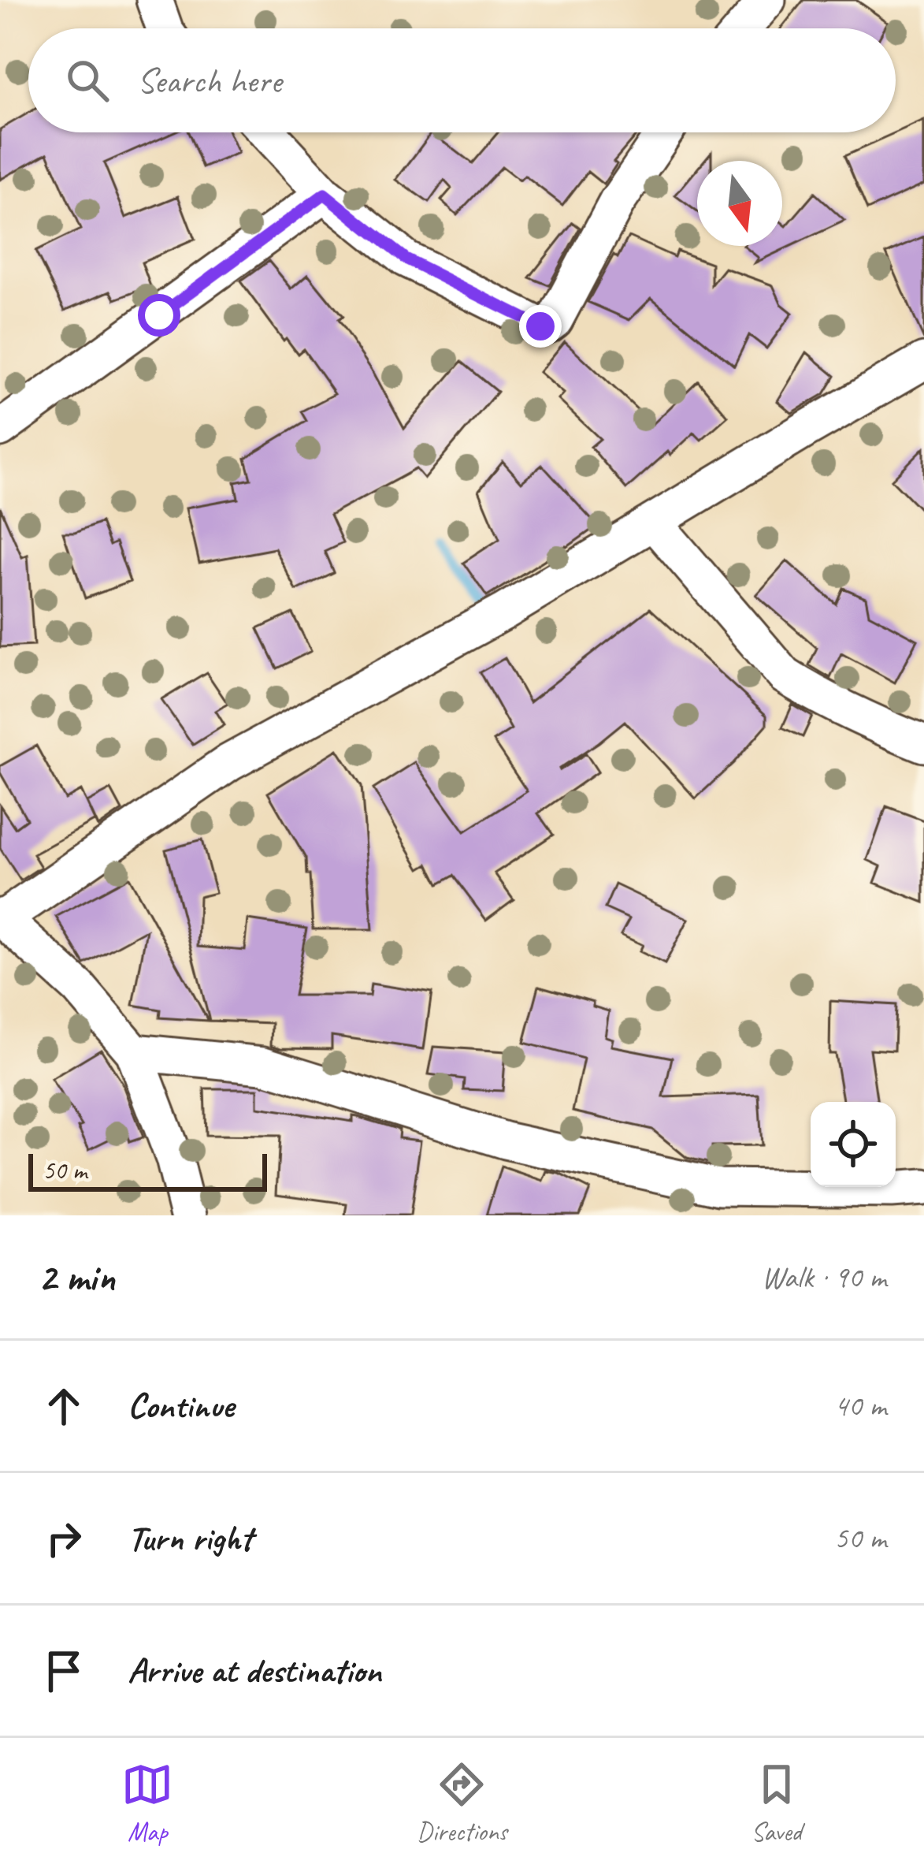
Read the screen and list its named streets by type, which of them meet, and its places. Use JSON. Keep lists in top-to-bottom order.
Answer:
{
  "scale_bar": "50 m",
  "north": "bottom",
  "page": {
    "search": "Search here",
    "scale": "50 m",
    "heading": ["2 min", "Walk · 90 m"],
    "list": [
      ["Continue", "40 m"],
      ["Turn right", "50 m"],
      "Arrive at destination"
    ],
    "nav": ["Map", "Directions", "Saved"]
  }
}
